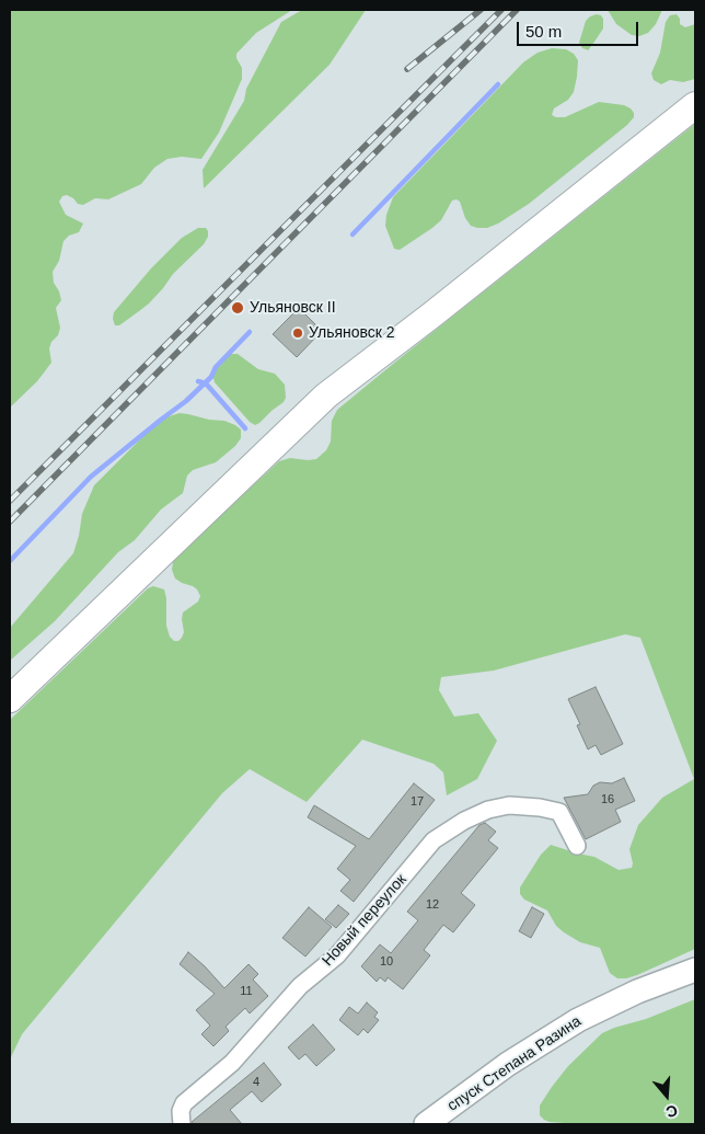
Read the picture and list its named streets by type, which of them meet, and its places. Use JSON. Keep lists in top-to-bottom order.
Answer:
{
  "streets": {
    "main road": ["спуск Степана Разина"],
    "street": ["Новый переулок"]
  },
  "places": ["Ульяновск II", "Ульяновск 2"],
  "house_numbers": [
    "16",
    "17",
    "12",
    "10",
    "11",
    "4"
  ],
  "scale_bar": "50 m",
  "north": "bottom"
}
